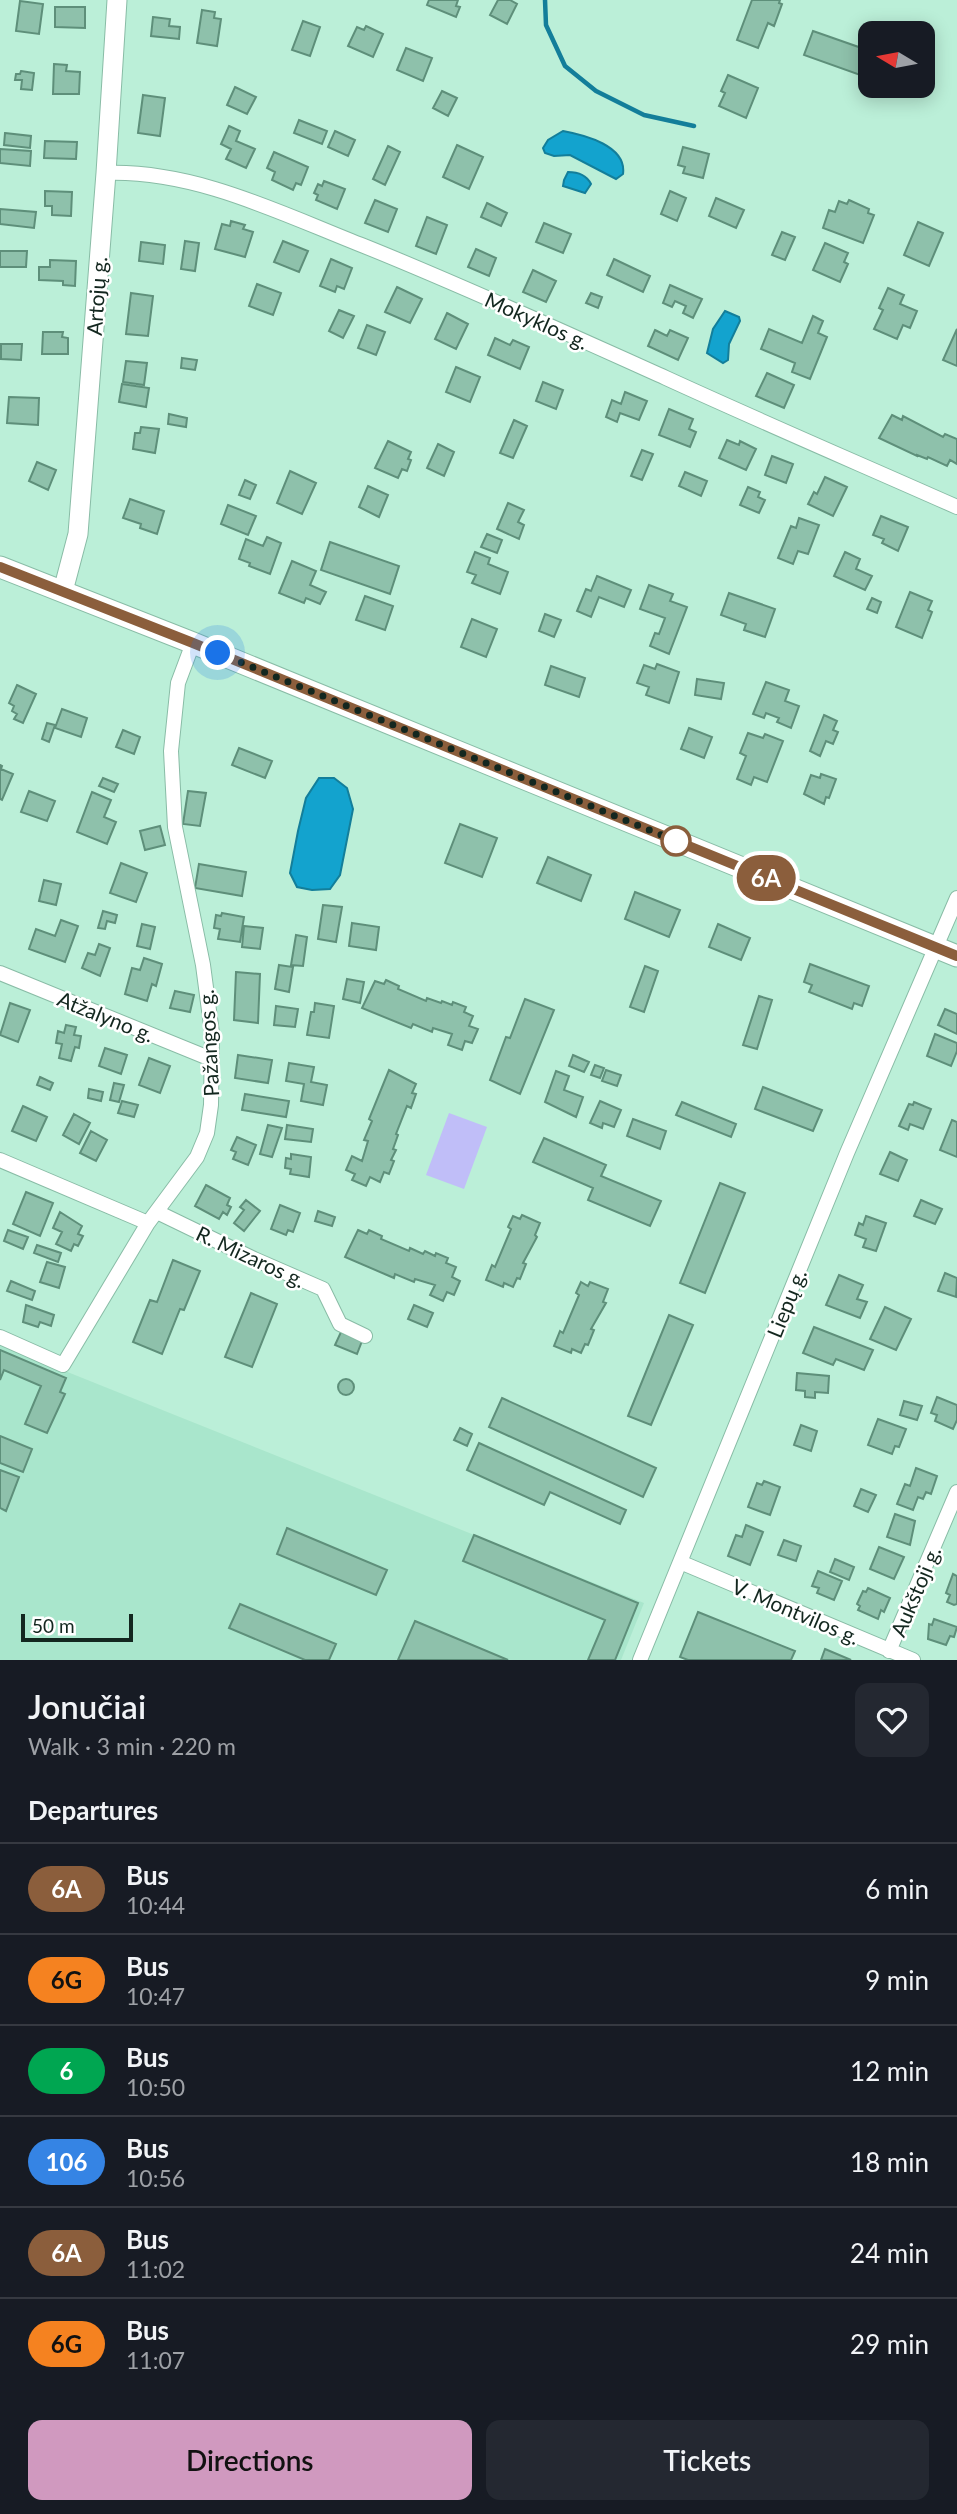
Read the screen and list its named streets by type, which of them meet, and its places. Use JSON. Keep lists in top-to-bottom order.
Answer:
{
  "streets": {
    "main road": ["Artojų g."],
    "street": [
      "Mokyklos g.",
      "Atžalyno g.",
      "Pažangos g.",
      "R. Mizaros g.",
      "Liepų g.",
      "Aukštoji g.",
      "V. Montvilos g."
    ]
  },
  "crossings": [
    ["Artojų g.", "Mokyklos g."],
    ["Atžalyno g.", "Pažangos g."],
    ["Pažangos g.", "R. Mizaros g."],
    ["Liepų g.", "V. Montvilos g."],
    ["Aukštoji g.", "V. Montvilos g."]
  ],
  "lines": ["bus line 6A"],
  "scale_bar": "50 m",
  "north": "left",
  "page": {
    "on_map": "6A",
    "scale": "50 m",
    "heading": [
      ["Jonučiai", "Walk · 3 min · 220 m"],
      "Departures"
    ],
    "list": [
      {
        "mark": "6A",
        "name": "Bus",
        "note": "10:44",
        "value": "6 min"
      },
      {
        "mark": "6G",
        "name": "Bus",
        "note": "10:47",
        "value": "9 min"
      },
      {
        "mark": "6",
        "name": "Bus",
        "note": "10:50",
        "value": "12 min"
      },
      {
        "mark": "106",
        "name": "Bus",
        "note": "10:56",
        "value": "18 min"
      },
      {
        "mark": "6A",
        "name": "Bus",
        "note": "11:02",
        "value": "24 min"
      },
      {
        "mark": "6G",
        "name": "Bus",
        "note": "11:07",
        "value": "29 min"
      }
    ],
    "buttons": ["Directions", "Tickets"]
  }
}
